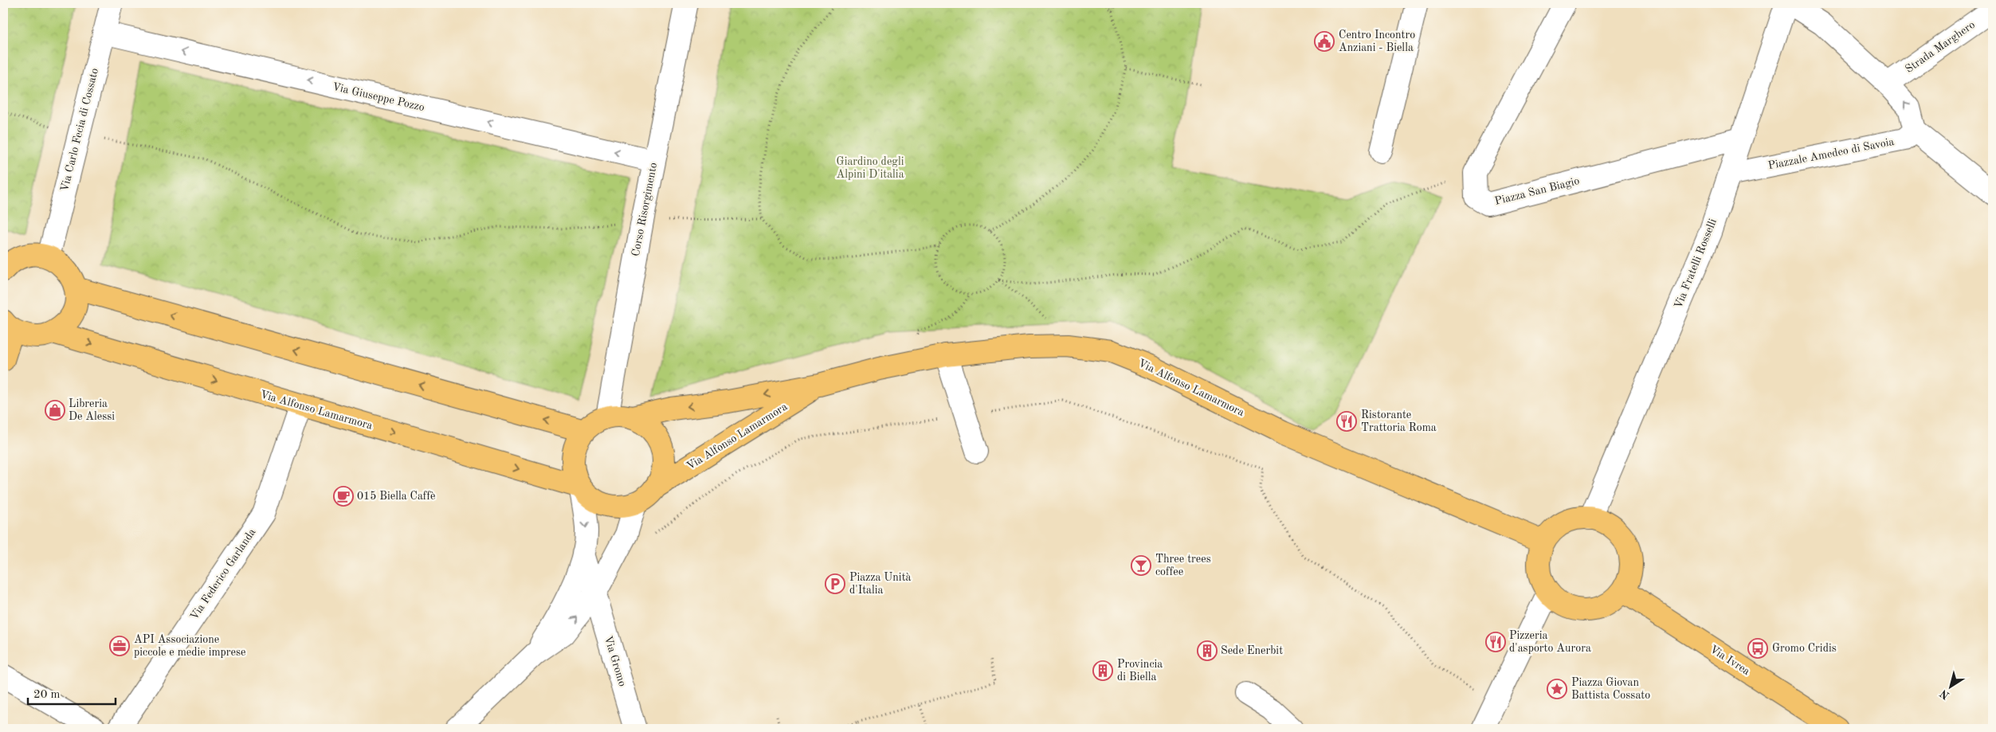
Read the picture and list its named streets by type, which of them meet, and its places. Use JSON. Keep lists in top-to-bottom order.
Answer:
{
  "streets": {
    "main road": ["Via Alfonso Lamarmora", "Via Ivrea"],
    "street": [
      "Strada Marghero",
      "Via Giuseppe Pozzo",
      "Via Carlo Fecia di Cossato",
      "Piazzale Amedeo di Savoia",
      "Piazza San Biagio",
      "Corso Risorgimento",
      "Via Fratelli Rosselli",
      "Via Federico Garlanda",
      "Via Gromo"
    ]
  },
  "crossings": [
    ["Via Giuseppe Pozzo", "Via Carlo Fecia di Cossato"],
    ["Via Giuseppe Pozzo", "Corso Risorgimento"],
    ["Piazzale Amedeo di Savoia", "Via Fratelli Rosselli"],
    ["Piazza San Biagio", "Via Fratelli Rosselli"],
    ["Corso Risorgimento", "Via Alfonso Lamarmora"],
    ["Via Fratelli Rosselli", "Via Alfonso Lamarmora"],
    ["Via Fratelli Rosselli", "Via Ivrea"],
    ["Via Alfonso Lamarmora", "Via Federico Garlanda"],
    ["Via Alfonso Lamarmora", "Via Ivrea"]
  ],
  "one_way": ["Via Giuseppe Pozzo"],
  "parks": ["Giardino degli Alpini D'italia"],
  "places": {
    "public building": ["Centro Incontro Anziani - Biella"],
    "shop": ["Libreria De Alessi"],
    "restaurant": ["Ristorante Trattoria Roma", "Pizzeria d'asporto Aurora"],
    "cafe": ["015 Biella Caffè"],
    "bar": ["Three trees coffee"],
    "parking": ["Piazza Unità d'Italia"],
    "office": ["API Associazione piccole e medie imprese"],
    "bus stop": ["Gromo Cridis"],
    "building": ["Sede Enerbit", "Provincia di Biella"],
    "place": ["Piazza Giovan Battista Cossato"]
  },
  "scale_bar": "20 m",
  "north": "bottom left"
}
